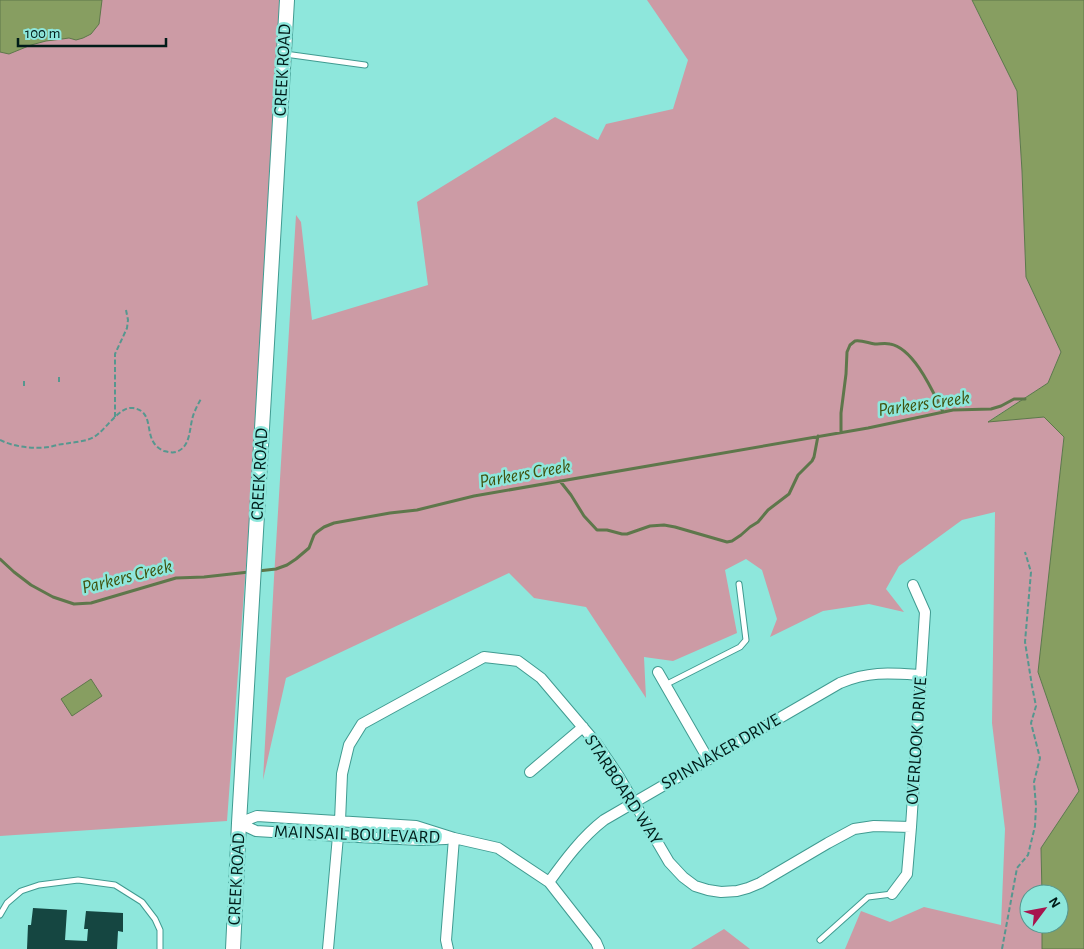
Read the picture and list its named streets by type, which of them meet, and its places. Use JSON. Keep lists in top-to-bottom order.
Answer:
{
  "streets": {
    "main road": ["CREEK ROAD"],
    "street": [
      "OVERLOOK DRIVE",
      "SPINNAKER DRIVE",
      "STARBOARD WAY",
      "MAINSAIL BOULEVARD"
    ]
  },
  "crossings": [
    ["CREEK ROAD", "MAINSAIL BOULEVARD"],
    ["OVERLOOK DRIVE", "SPINNAKER DRIVE"],
    ["OVERLOOK DRIVE", "STARBOARD WAY"],
    ["SPINNAKER DRIVE", "STARBOARD WAY"],
    ["SPINNAKER DRIVE", "MAINSAIL BOULEVARD"],
    ["STARBOARD WAY", "MAINSAIL BOULEVARD"]
  ],
  "water": ["Parkers Creek"],
  "scale_bar": "100 m",
  "north": "top right"
}
